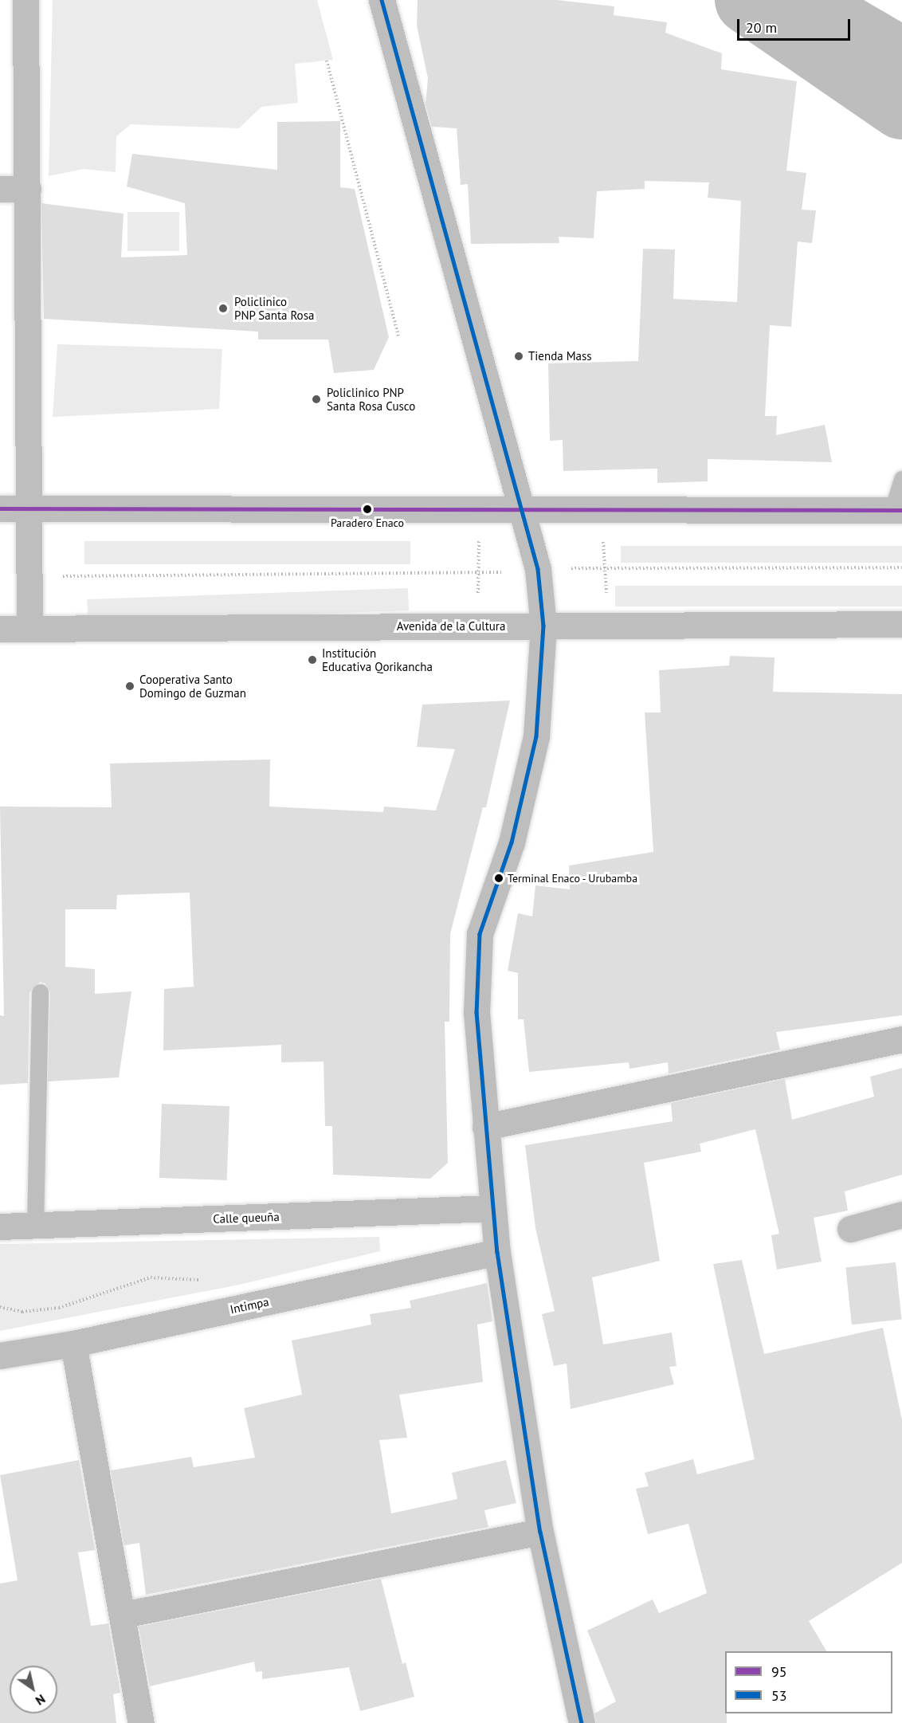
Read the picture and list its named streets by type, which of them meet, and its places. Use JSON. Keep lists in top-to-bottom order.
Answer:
{
  "streets": {
    "main road": ["Avenida de la Cultura", "Calle queuña", "Intimpa"]
  },
  "places": [
    "Policlinico PNP Santa Rosa",
    "Tienda Mass",
    "Policlinico PNP Santa Rosa Cusco",
    "Paradero Enaco",
    "Institución Educativa Qorikancha",
    "Cooperativa Santo Domingo de Guzman",
    "Terminal Enaco - Urubamba"
  ],
  "lines": ["transit line 53", "transit line 95"],
  "legend": ["95", "53"],
  "scale_bar": "20 m",
  "north": "bottom right"
}
